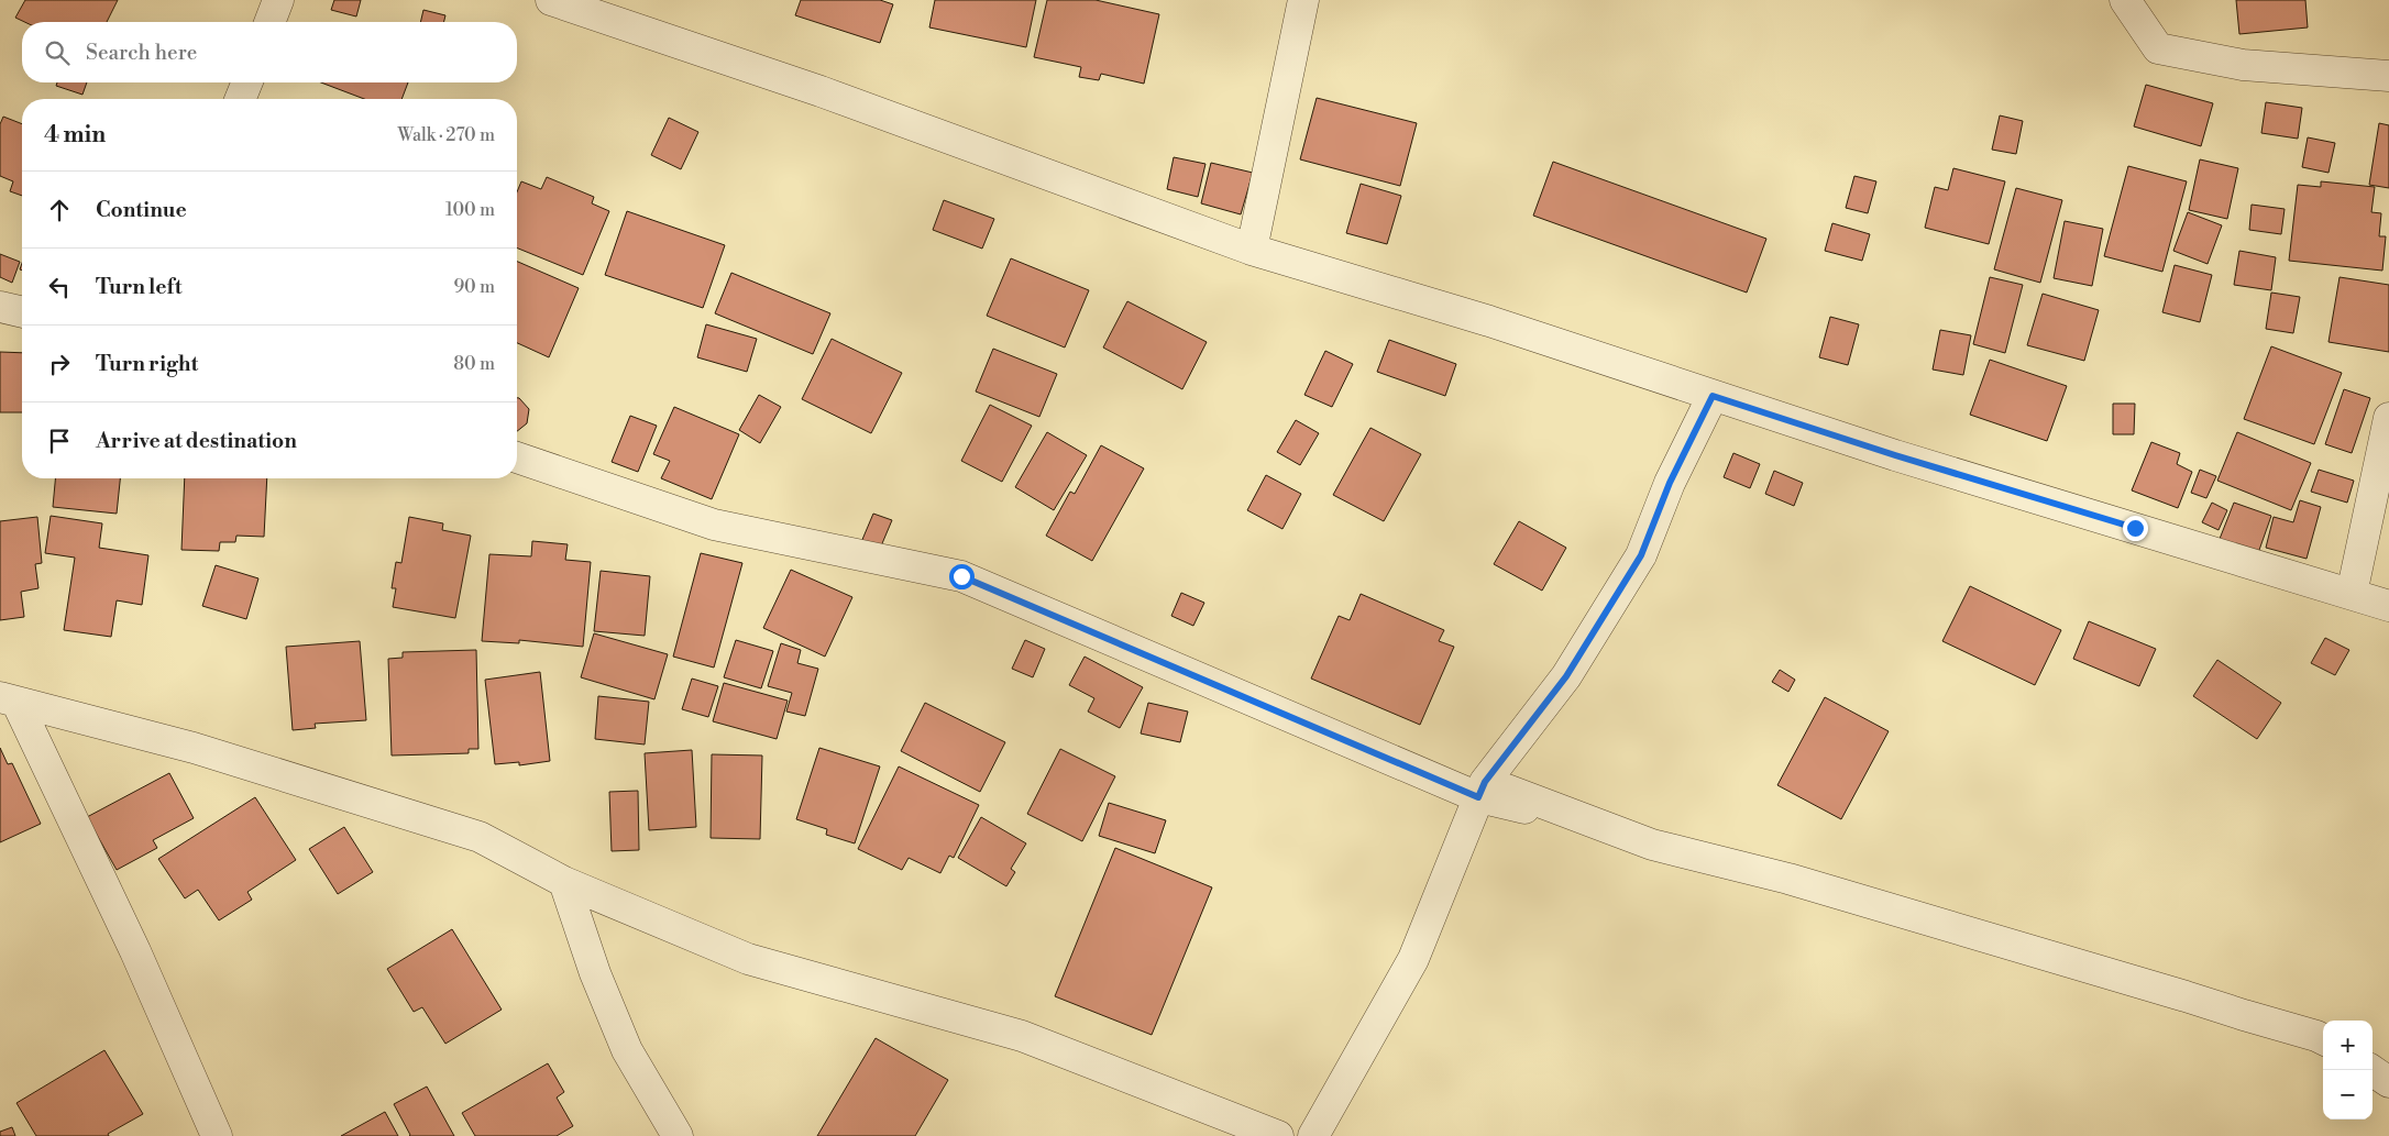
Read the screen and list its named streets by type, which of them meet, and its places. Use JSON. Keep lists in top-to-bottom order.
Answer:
{
  "page": {
    "search": "Search here",
    "heading": ["4 min", "Walk · 270 m"],
    "list": [
      ["Continue", "100 m"],
      ["Turn left", "90 m"],
      ["Turn right", "80 m"],
      "Arrive at destination"
    ],
    "map_buttons": ["+", "−"]
  }
}
